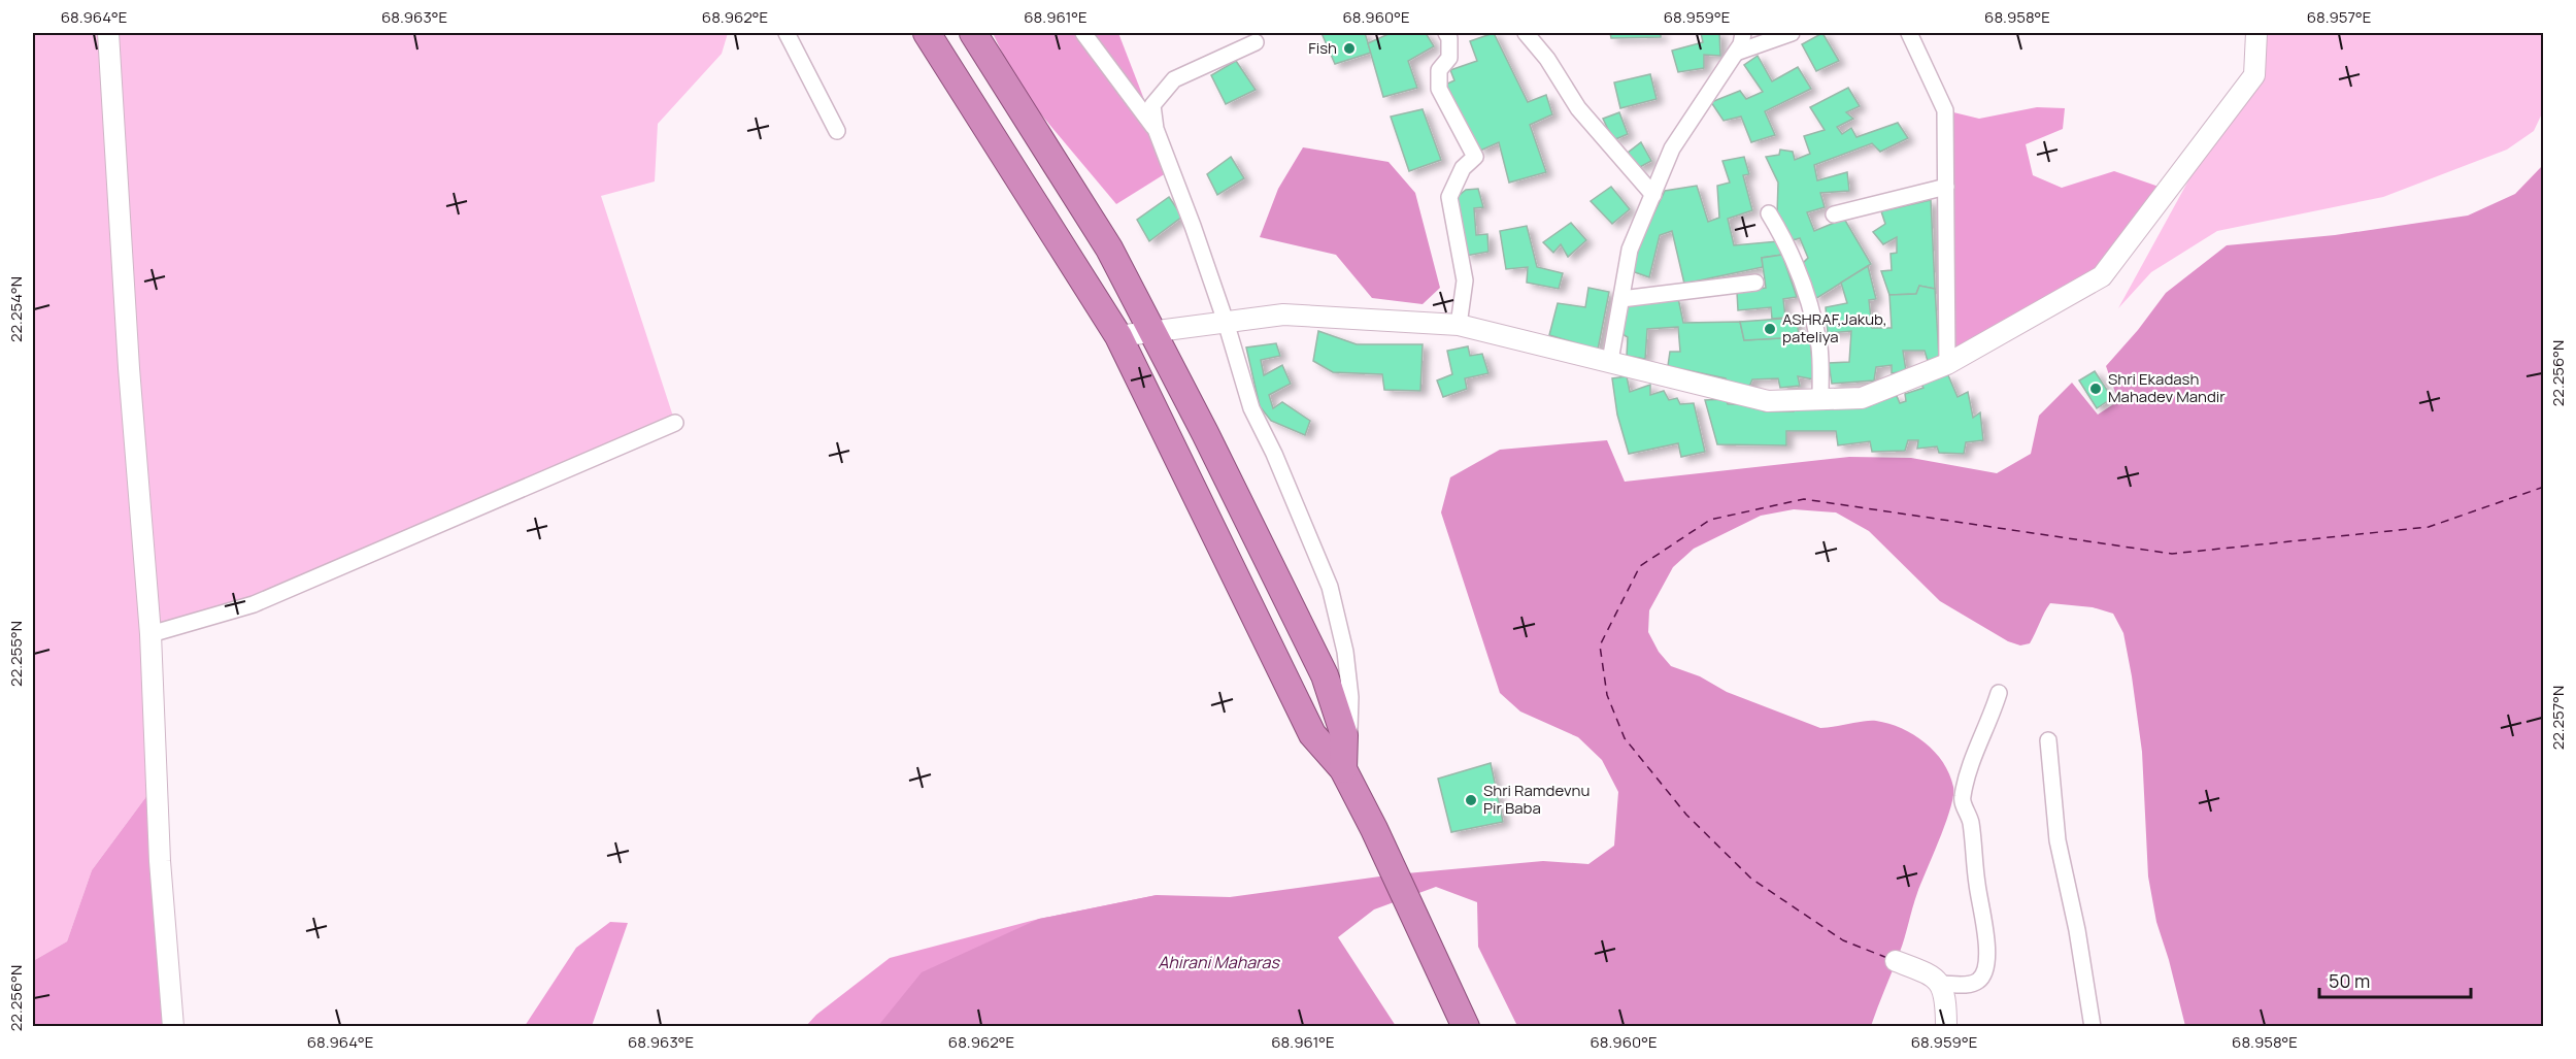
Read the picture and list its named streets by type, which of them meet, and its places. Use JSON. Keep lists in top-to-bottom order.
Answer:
{
  "water": ["Ahirani Maharas"],
  "places": [
    "Fish",
    "ASHRAF,Jakub, pateliya",
    "Shri Ekadash Mahadev Mandir",
    "Shri Ramdevnu Pir Baba"
  ],
  "scale_bar": "50 m",
  "coordinates": [
    "68.964°E",
    "68.963°E",
    "68.962°E",
    "68.961°E",
    "68.960°E",
    "68.959°E",
    "68.958°E",
    "68.957°E",
    "22.254°N",
    "22.256°N",
    "22.255°N",
    "22.257°N"
  ]
}
